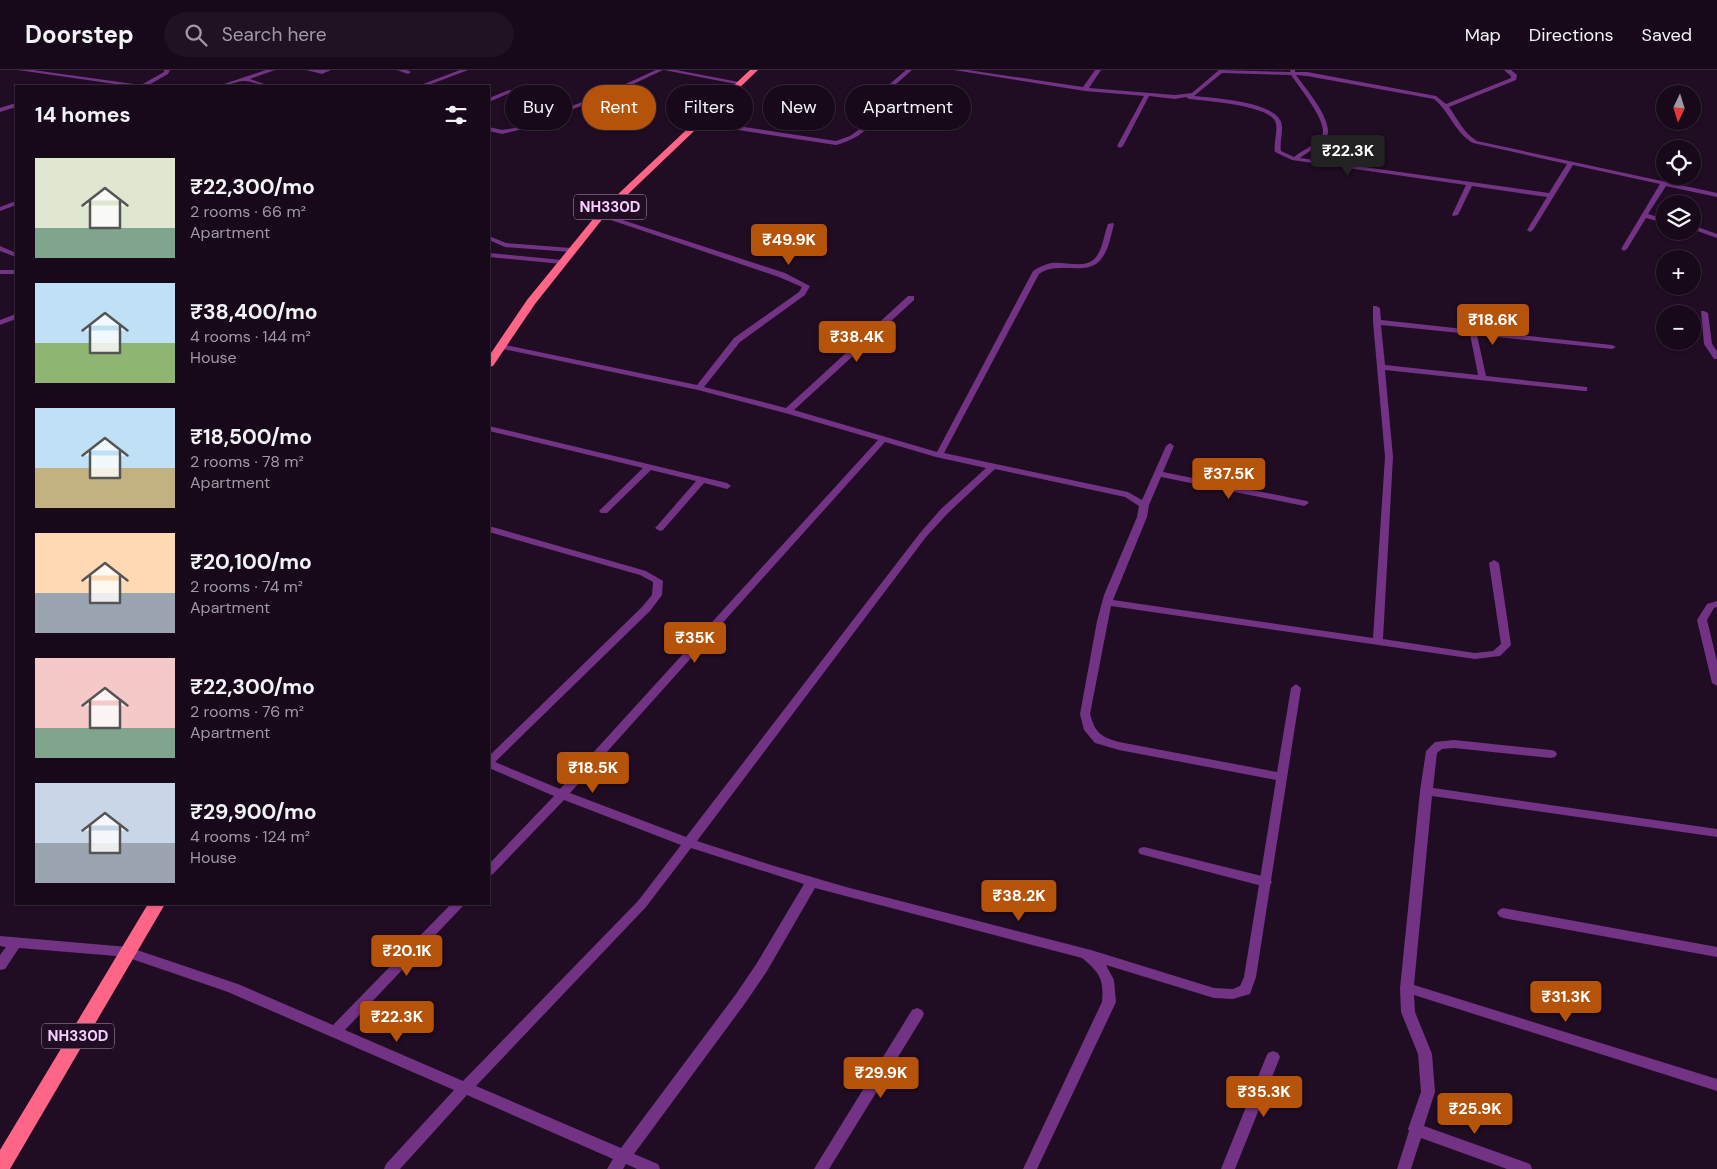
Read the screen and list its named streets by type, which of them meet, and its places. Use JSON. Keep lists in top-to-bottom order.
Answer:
{
  "streets": {
    "highway": ["NH330D"]
  },
  "north": "bottom",
  "page": {
    "header": "Doorstep",
    "search": "Search here",
    "nav": ["Map", "Directions", "Saved"],
    "map_buttons": ["+", "−"],
    "chip": [
      "Buy",
      "Rent",
      "Filters",
      "New",
      "Apartment"
    ],
    "heading": "14 homes",
    "price": [
      "₹22.3K",
      "₹49.9K",
      "₹18.6K",
      "₹38.4K",
      "₹37.5K",
      "₹35K",
      "₹18.5K",
      "₹38.2K",
      "₹20.1K",
      "₹31.3K",
      "₹22.3K",
      "₹29.9K",
      "₹35.3K",
      "₹25.9K"
    ],
    "list": [
      {
        "name": "₹22,300/mo",
        "note": "2 rooms · 66 m² · Apartment"
      },
      {
        "name": "₹38,400/mo",
        "note": "4 rooms · 144 m² · House"
      },
      {
        "name": "₹18,500/mo",
        "note": "2 rooms · 78 m² · Apartment"
      },
      {
        "name": "₹20,100/mo",
        "note": "2 rooms · 74 m² · Apartment"
      },
      {
        "name": "₹22,300/mo",
        "note": "2 rooms · 76 m² · Apartment"
      },
      {
        "name": "₹29,900/mo",
        "note": "4 rooms · 124 m² · House"
      }
    ]
  }
}
